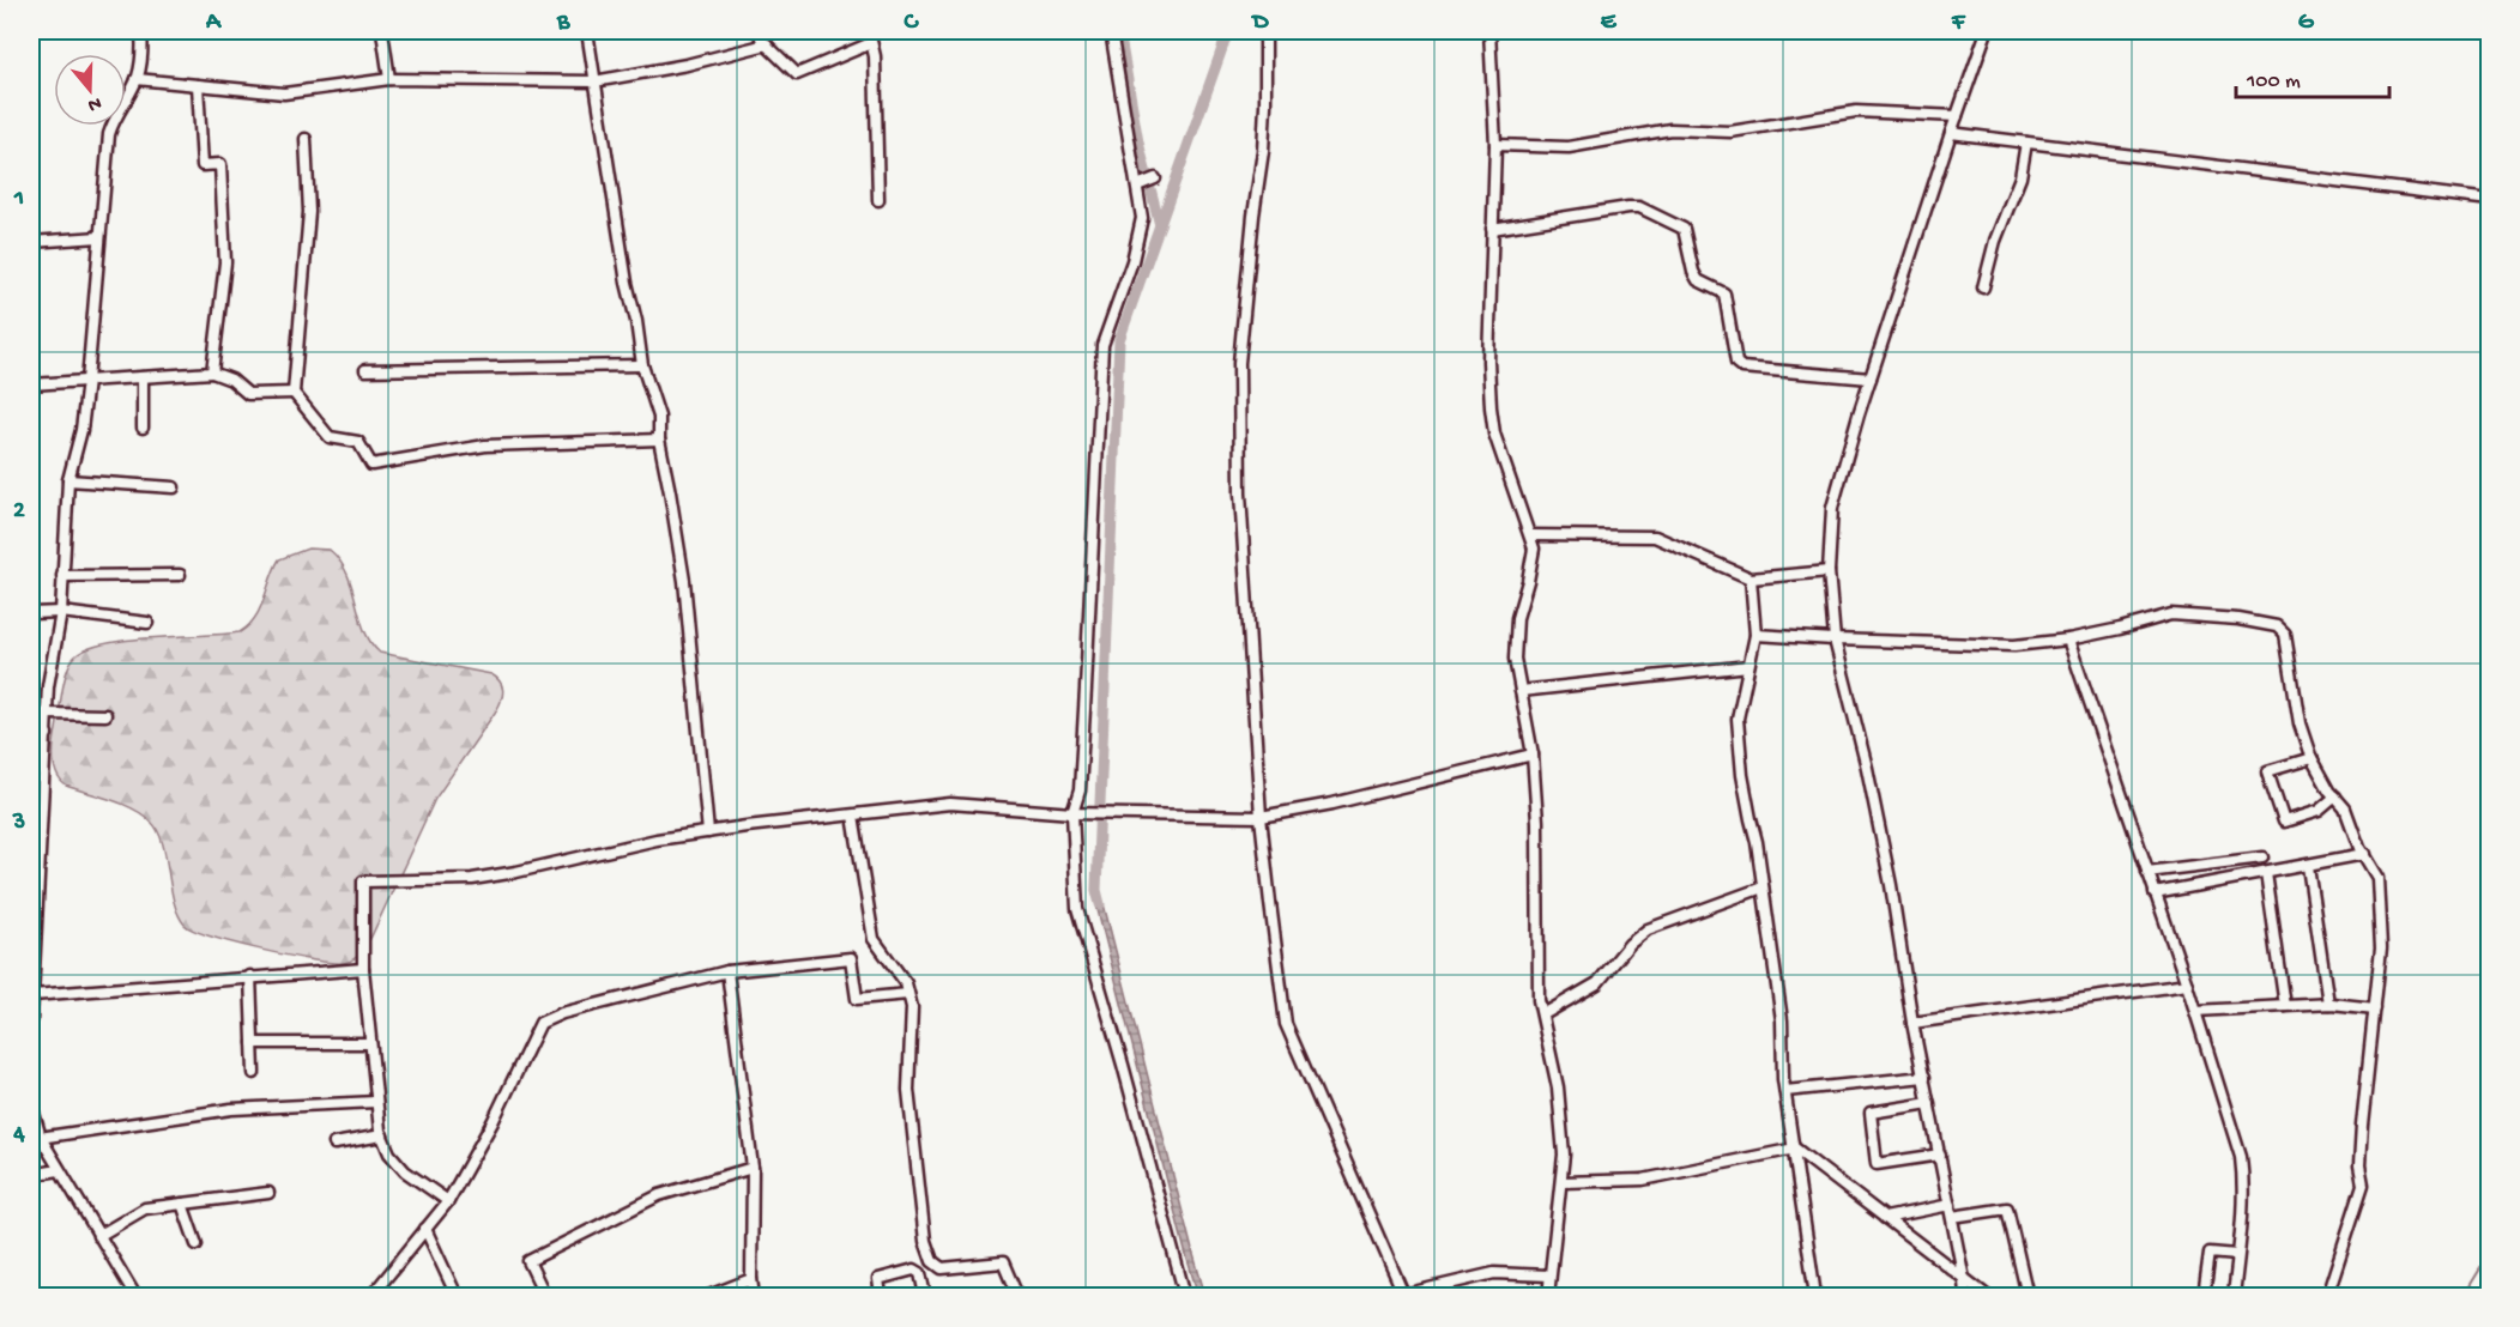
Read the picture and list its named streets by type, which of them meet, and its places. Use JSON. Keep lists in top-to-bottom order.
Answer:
{
  "scale_bar": "100 m",
  "north": "bottom",
  "grid": {
    "columns": [
      "A",
      "B",
      "C",
      "D",
      "E",
      "F",
      "G"
    ],
    "rows": [
      "1",
      "2",
      "3",
      "4"
    ]
  }
}
